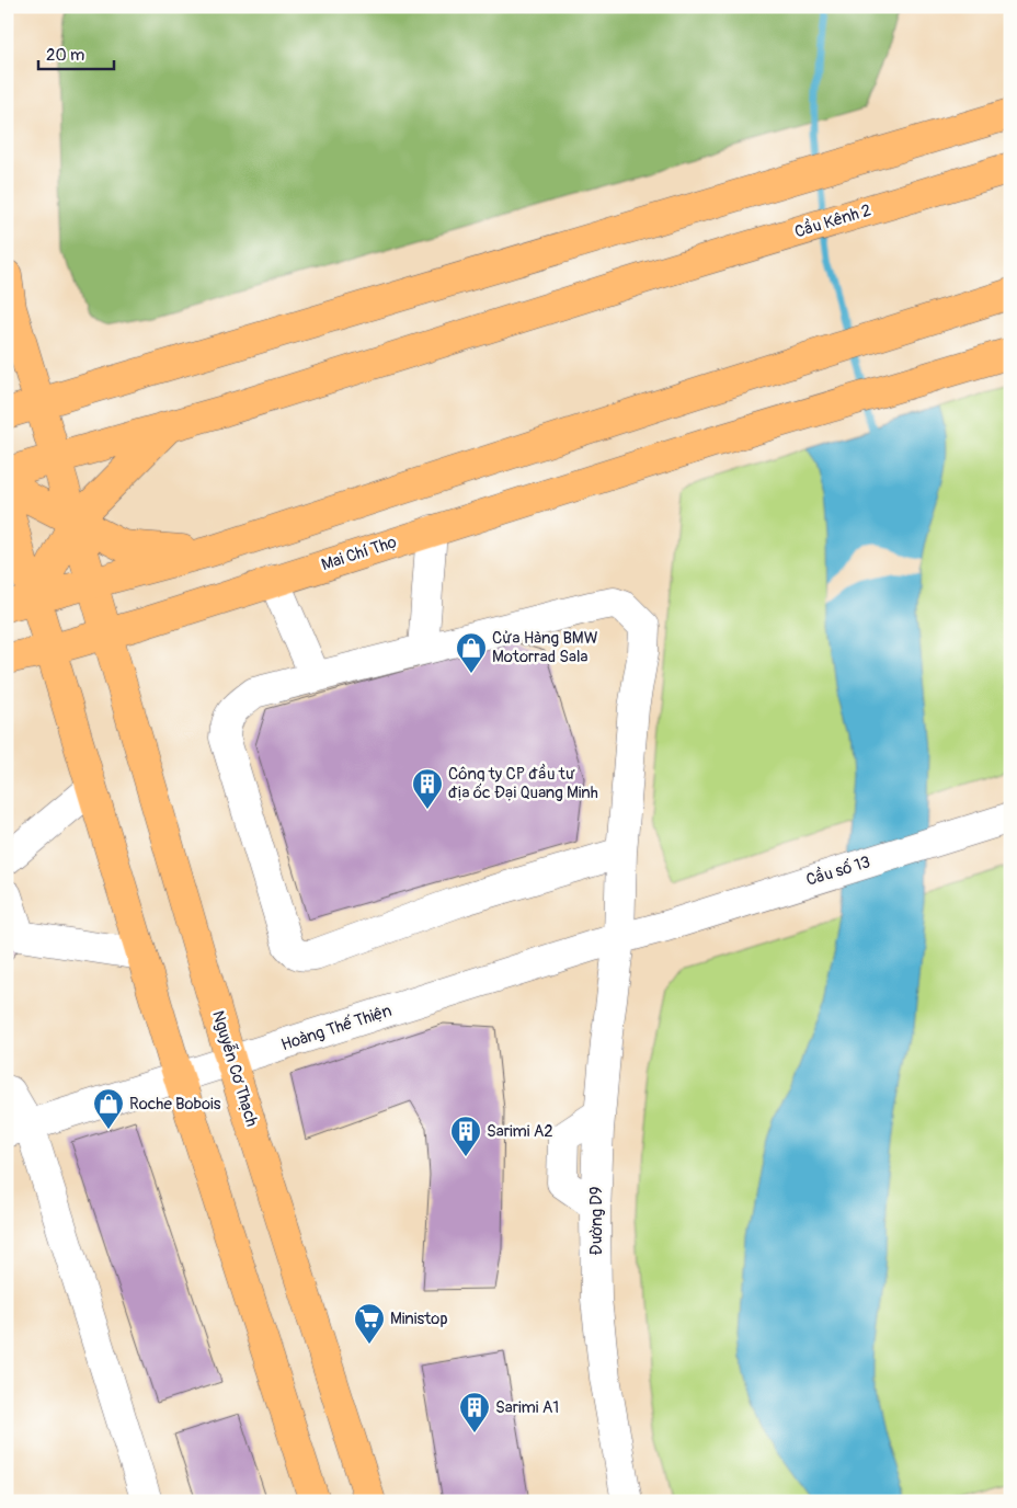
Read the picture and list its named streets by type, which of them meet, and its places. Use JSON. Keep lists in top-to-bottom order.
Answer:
{
  "streets": {
    "main road": ["Cầu Kênh 2", "Mai Chí Thọ", "Nguyễn Cơ Thạch"],
    "street": ["Cầu số 13", "Hoàng Thế Thiện", "Đường D9"]
  },
  "crossings": [
    ["Mai Chí Thọ", "Nguyễn Cơ Thạch"],
    ["Cầu số 13", "Hoàng Thế Thiện"],
    ["Hoàng Thế Thiện", "Nguyễn Cơ Thạch"],
    ["Hoàng Thế Thiện", "Đường D9"]
  ],
  "places": {
    "shop": ["Cửa Hàng BMW Motorrad Sala", "Roche Bobois"],
    "building": ["Công ty CP đầu tư địa ốc Đại Quang Minh", "Sarimi A2", "Sarimi A1"],
    "supermarket": ["Ministop"]
  },
  "scale_bar": "20 m"
}
